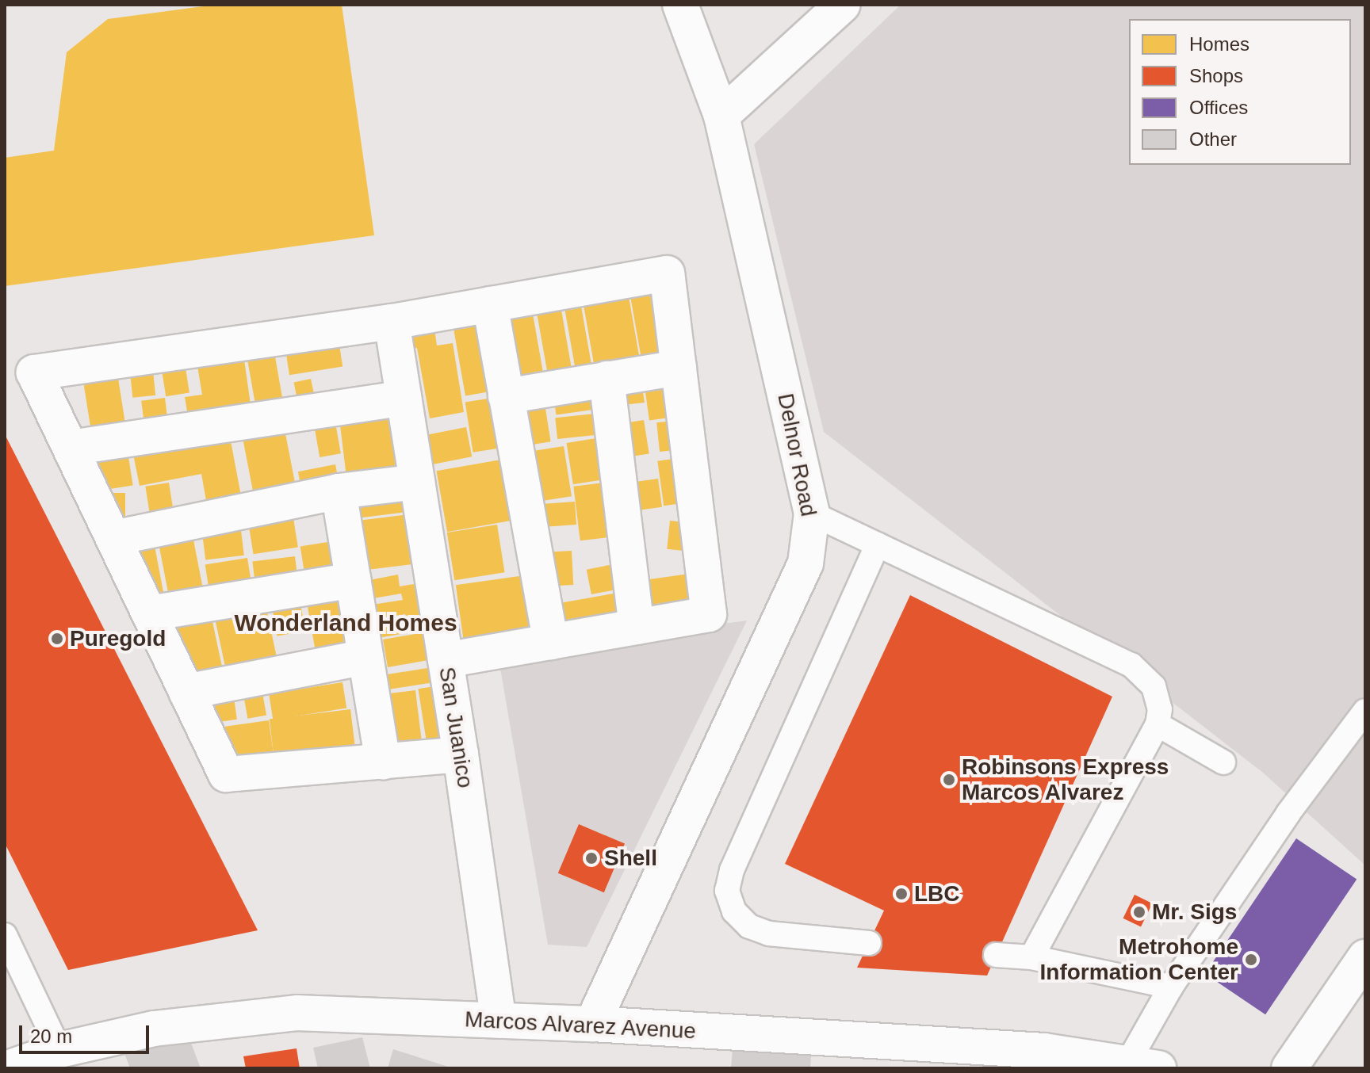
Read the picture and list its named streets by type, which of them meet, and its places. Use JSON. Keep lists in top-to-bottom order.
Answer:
{
  "streets": {
    "street": ["Delnor Road", "San Juanico", "Marcos Alvarez Avenue"]
  },
  "crossings": [
    ["Delnor Road", "Marcos Alvarez Avenue"],
    ["San Juanico", "Marcos Alvarez Avenue"]
  ],
  "districts": ["Wonderland Homes"],
  "places": [
    "Puregold",
    "Robinsons Express Marcos Alvarez",
    "Shell",
    "LBC",
    "Mr. Sigs",
    "Metrohome Information Center"
  ],
  "legend": [
    "Homes",
    "Shops",
    "Offices",
    "Other"
  ],
  "scale_bar": "20 m"
}
